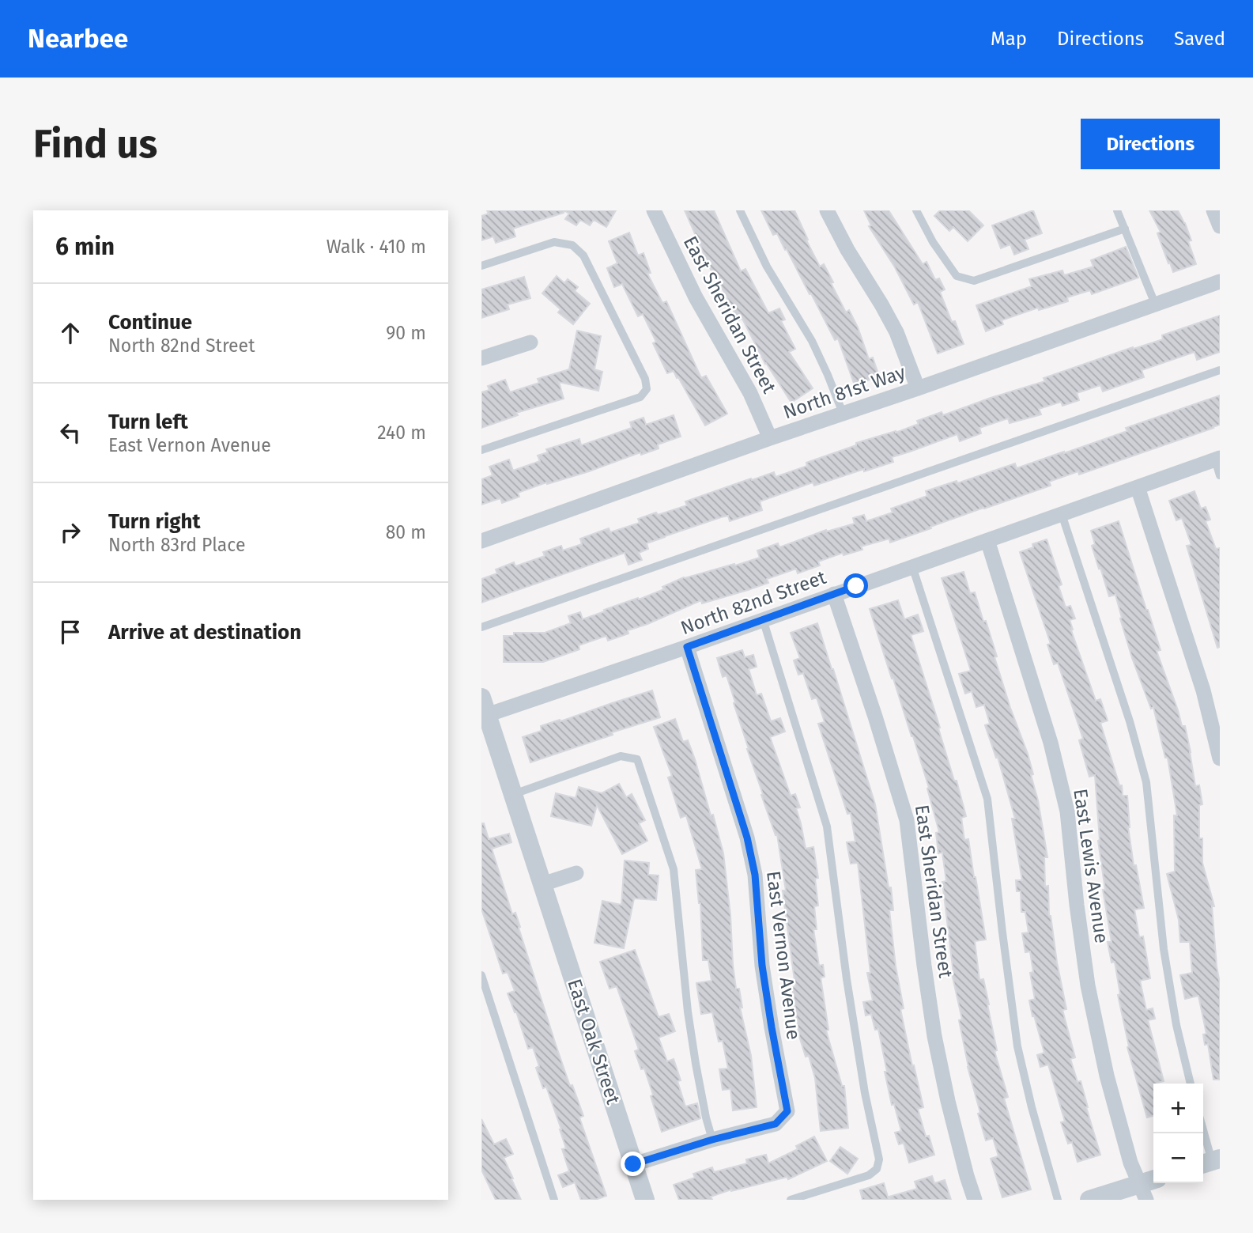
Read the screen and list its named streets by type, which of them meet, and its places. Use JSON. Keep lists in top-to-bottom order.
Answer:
{
  "streets": {
    "street": [
      "East Sheridan Street",
      "North 81st Way",
      "North 82nd Street",
      "East Lewis Avenue",
      "East Vernon Avenue",
      "East Oak Street"
    ]
  },
  "crossings": [
    ["East Sheridan Street", "North 81st Way"],
    ["East Sheridan Street", "North 82nd Street"],
    ["North 82nd Street", "East Lewis Avenue"],
    ["North 82nd Street", "East Vernon Avenue"],
    ["North 82nd Street", "East Oak Street"]
  ],
  "page": {
    "header": "Nearbee",
    "nav": ["Map", "Directions", "Saved"],
    "buttons": "Directions",
    "title": "Find us",
    "heading": ["6 min", "Walk · 410 m"],
    "list": [
      ["Continue", "North 82nd Street", "90 m"],
      ["Turn left", "East Vernon Avenue", "240 m"],
      ["Turn right", "North 83rd Place", "80 m"],
      "Arrive at destination"
    ],
    "map_buttons": ["+", "−"]
  }
}
